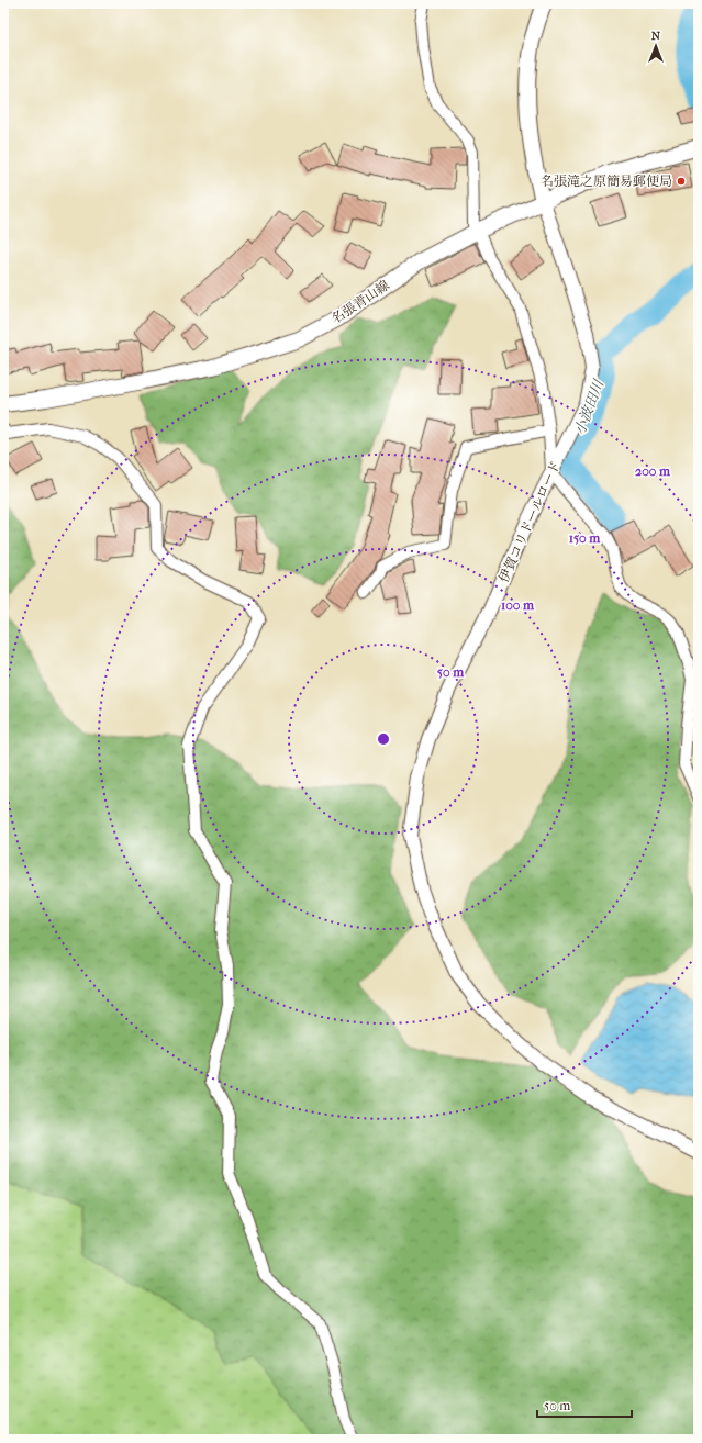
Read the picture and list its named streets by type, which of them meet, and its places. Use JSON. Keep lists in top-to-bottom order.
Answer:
{
  "streets": {
    "main road": ["名張青山線"],
    "street": ["伊賀コリドールロード"]
  },
  "crossings": [
    ["名張青山線", "伊賀コリドールロード"]
  ],
  "water": ["小波田川"],
  "places": ["名張滝之原簡易郵便局"],
  "scale_bar": "50 m",
  "north": "top",
  "rings": [
    "200 m",
    "150 m",
    "100 m",
    "50 m"
  ]
}
